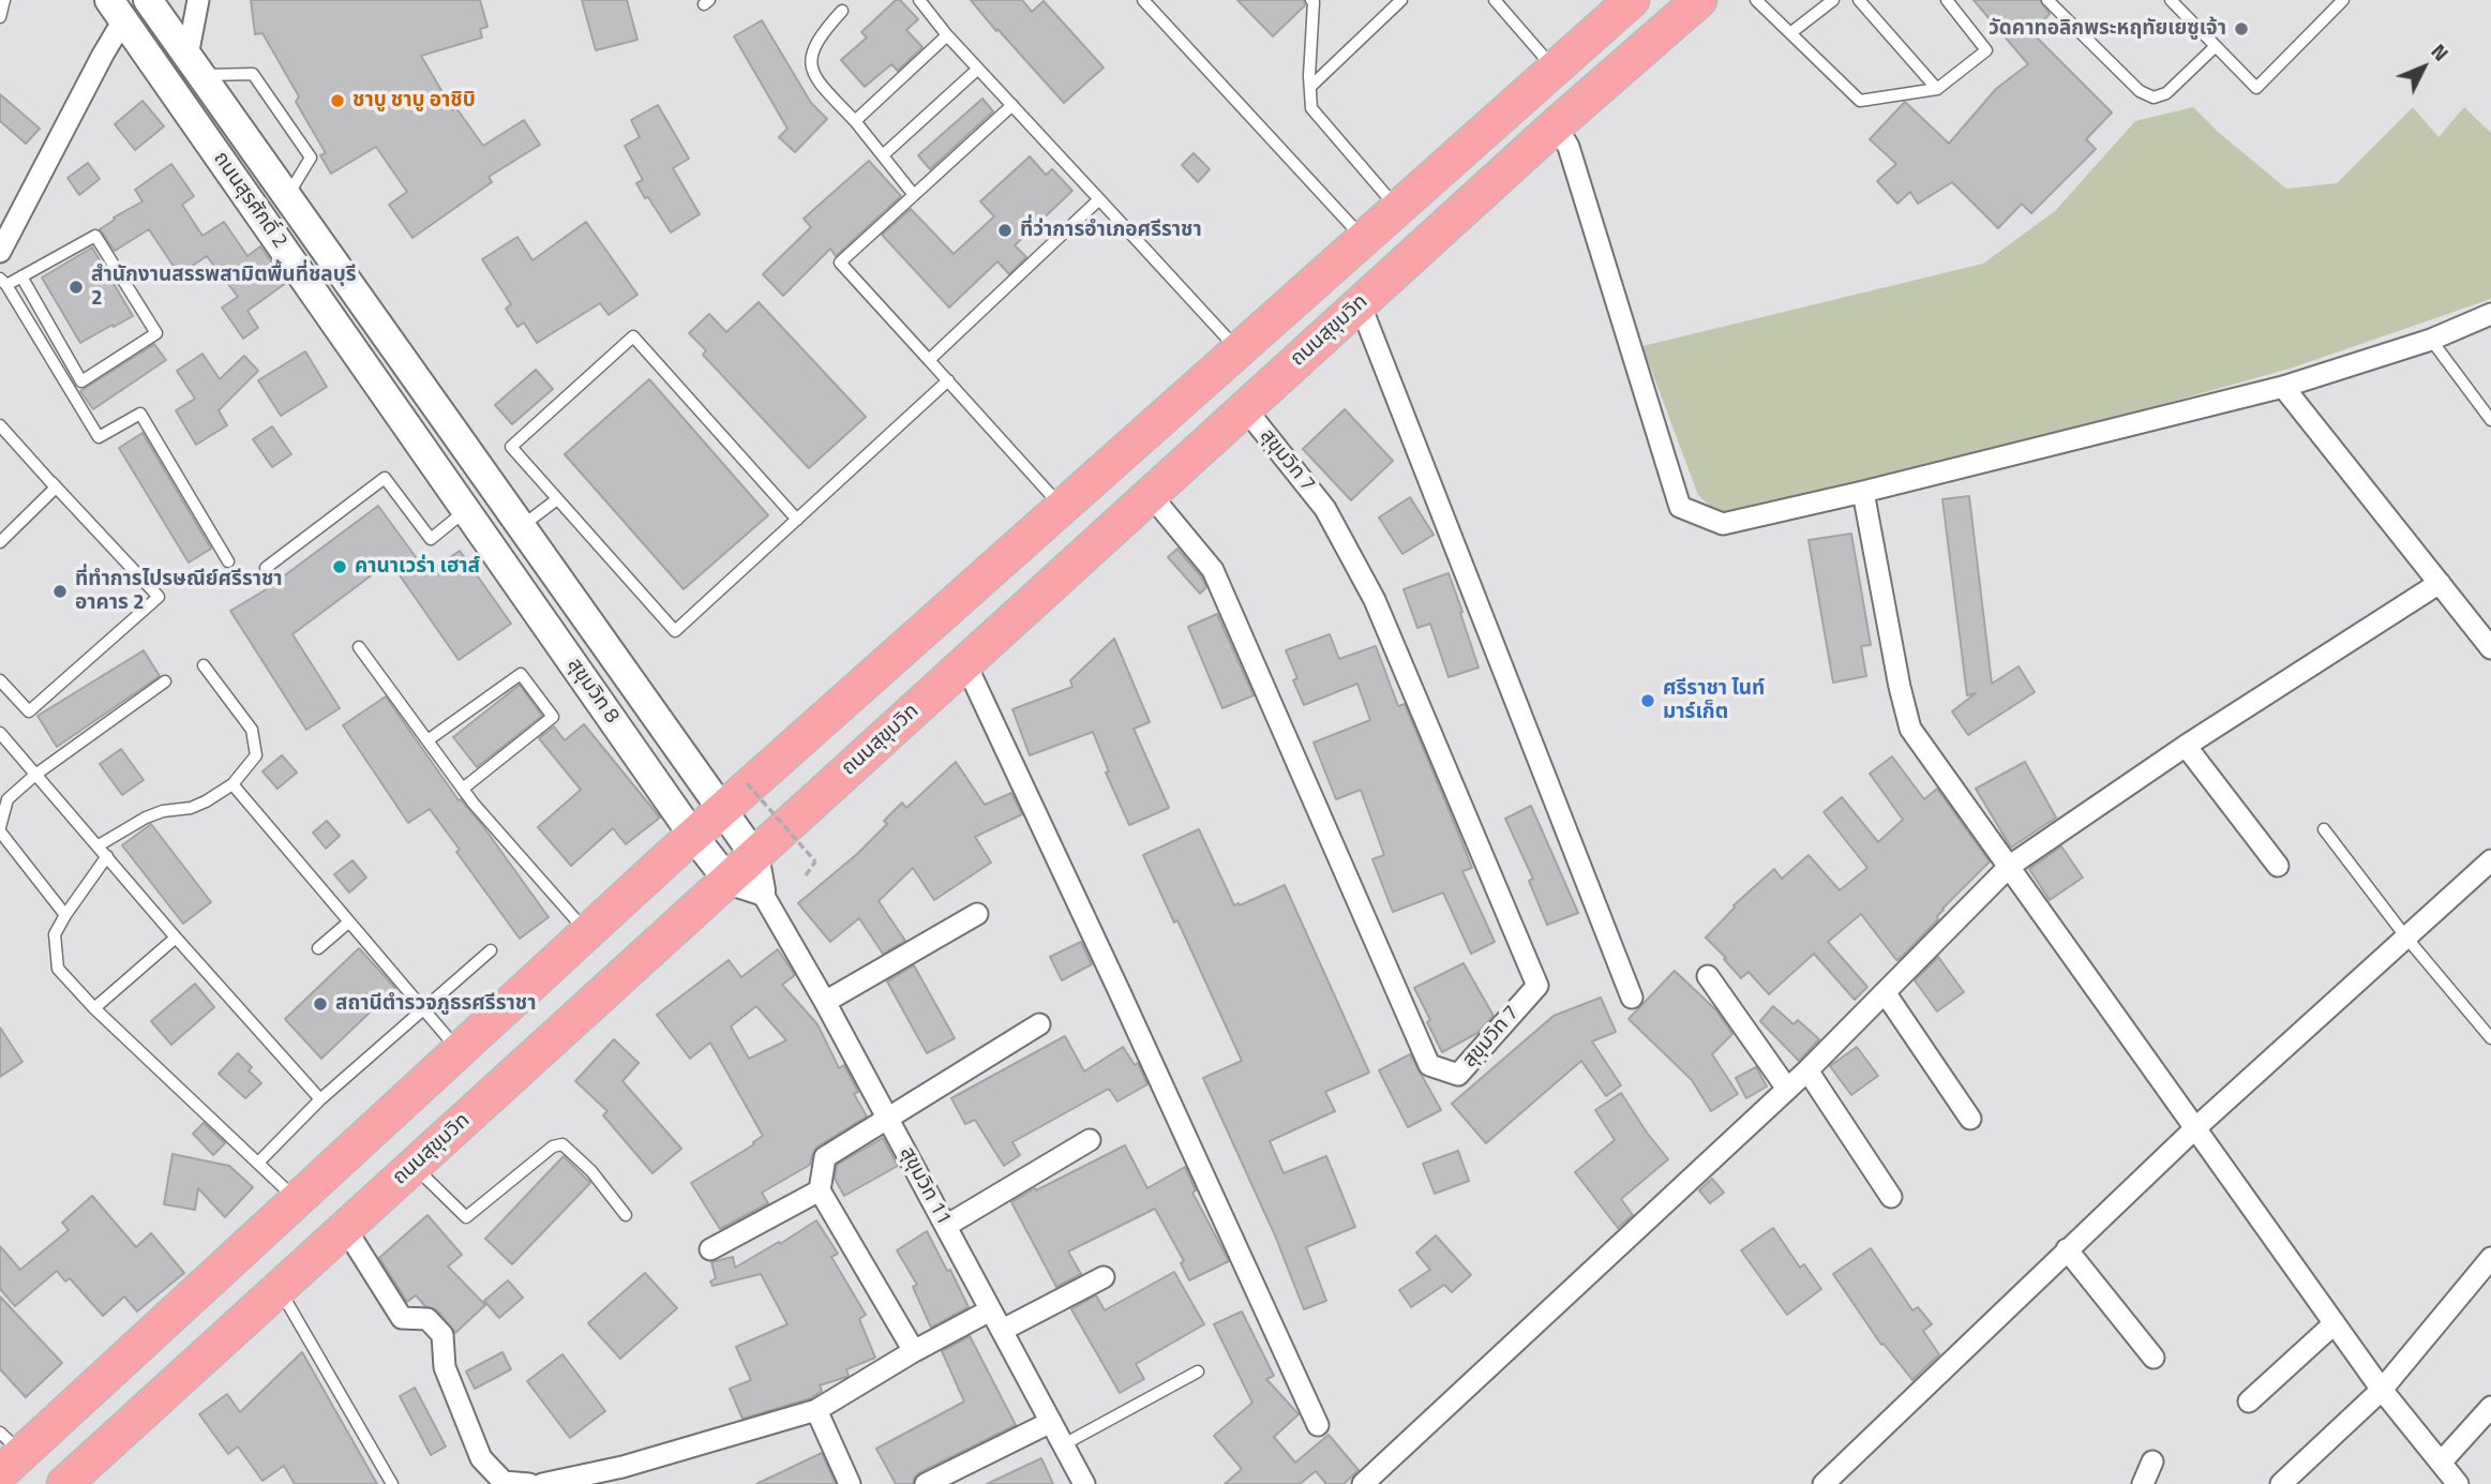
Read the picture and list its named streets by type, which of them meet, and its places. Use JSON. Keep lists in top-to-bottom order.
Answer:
{
  "streets": {
    "highway": ["ถนนสุขุมวิท"],
    "main road": ["ถนนสุรศักดิ์ 2", "สุขุมวิท 8", "สุขุมวิท 11"],
    "street": ["สุขุมวิท 7"]
  },
  "crossings": [
    ["ถนนสุรศักดิ์ 2", "สุขุมวิท 8"],
    ["ถนนสุขุมวิท", "สุขุมวิท 7"],
    ["ถนนสุขุมวิท", "สุขุมวิท 11"],
    ["สุขุมวิท 8", "สุขุมวิท 11"]
  ],
  "places": [
    "วัดคาทอลิกพระหฤทัยเยซูเจ้า",
    "ชาบู ชาบู อาชิบิ",
    "ที่ว่าการอำเภอศรีราชา",
    "สำนักงานสรรพสามิตพื้นที่ชลบุรี 2",
    "คานาเวร่า เฮาส์",
    "ที่ทำการไปรษณีย์ศรีราชา อาคาร 2",
    "ศรีราชา ไนท์ มาร์เก็ต",
    "สถานีตำรวจภูธรศรีราชา"
  ],
  "north": "top right"
}
